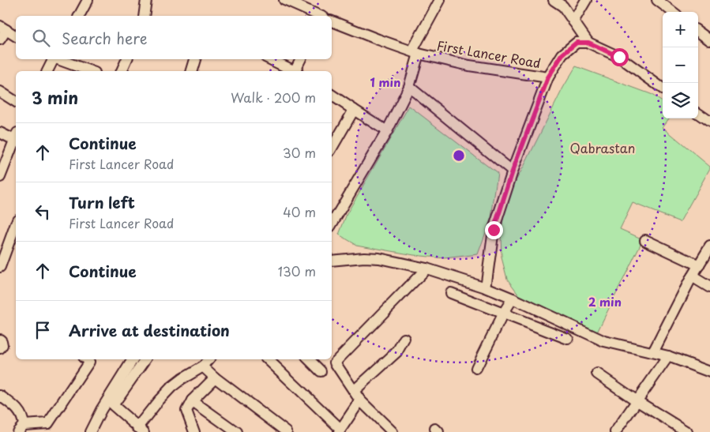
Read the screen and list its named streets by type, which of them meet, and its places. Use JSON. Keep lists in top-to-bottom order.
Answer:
{
  "streets": {
    "street": ["First Lancer Road"]
  },
  "parks": ["Qabrastan"],
  "page": {
    "map_buttons": ["+", "−"],
    "search": "Search here",
    "heading": ["3 min", "Walk · 200 m"],
    "list": [
      ["Continue", "First Lancer Road", "30 m"],
      ["Turn left", "First Lancer Road", "40 m"],
      ["Continue", "130 m"],
      "Arrive at destination"
    ]
  },
  "rings": ["1 min", "2 min"]
}
